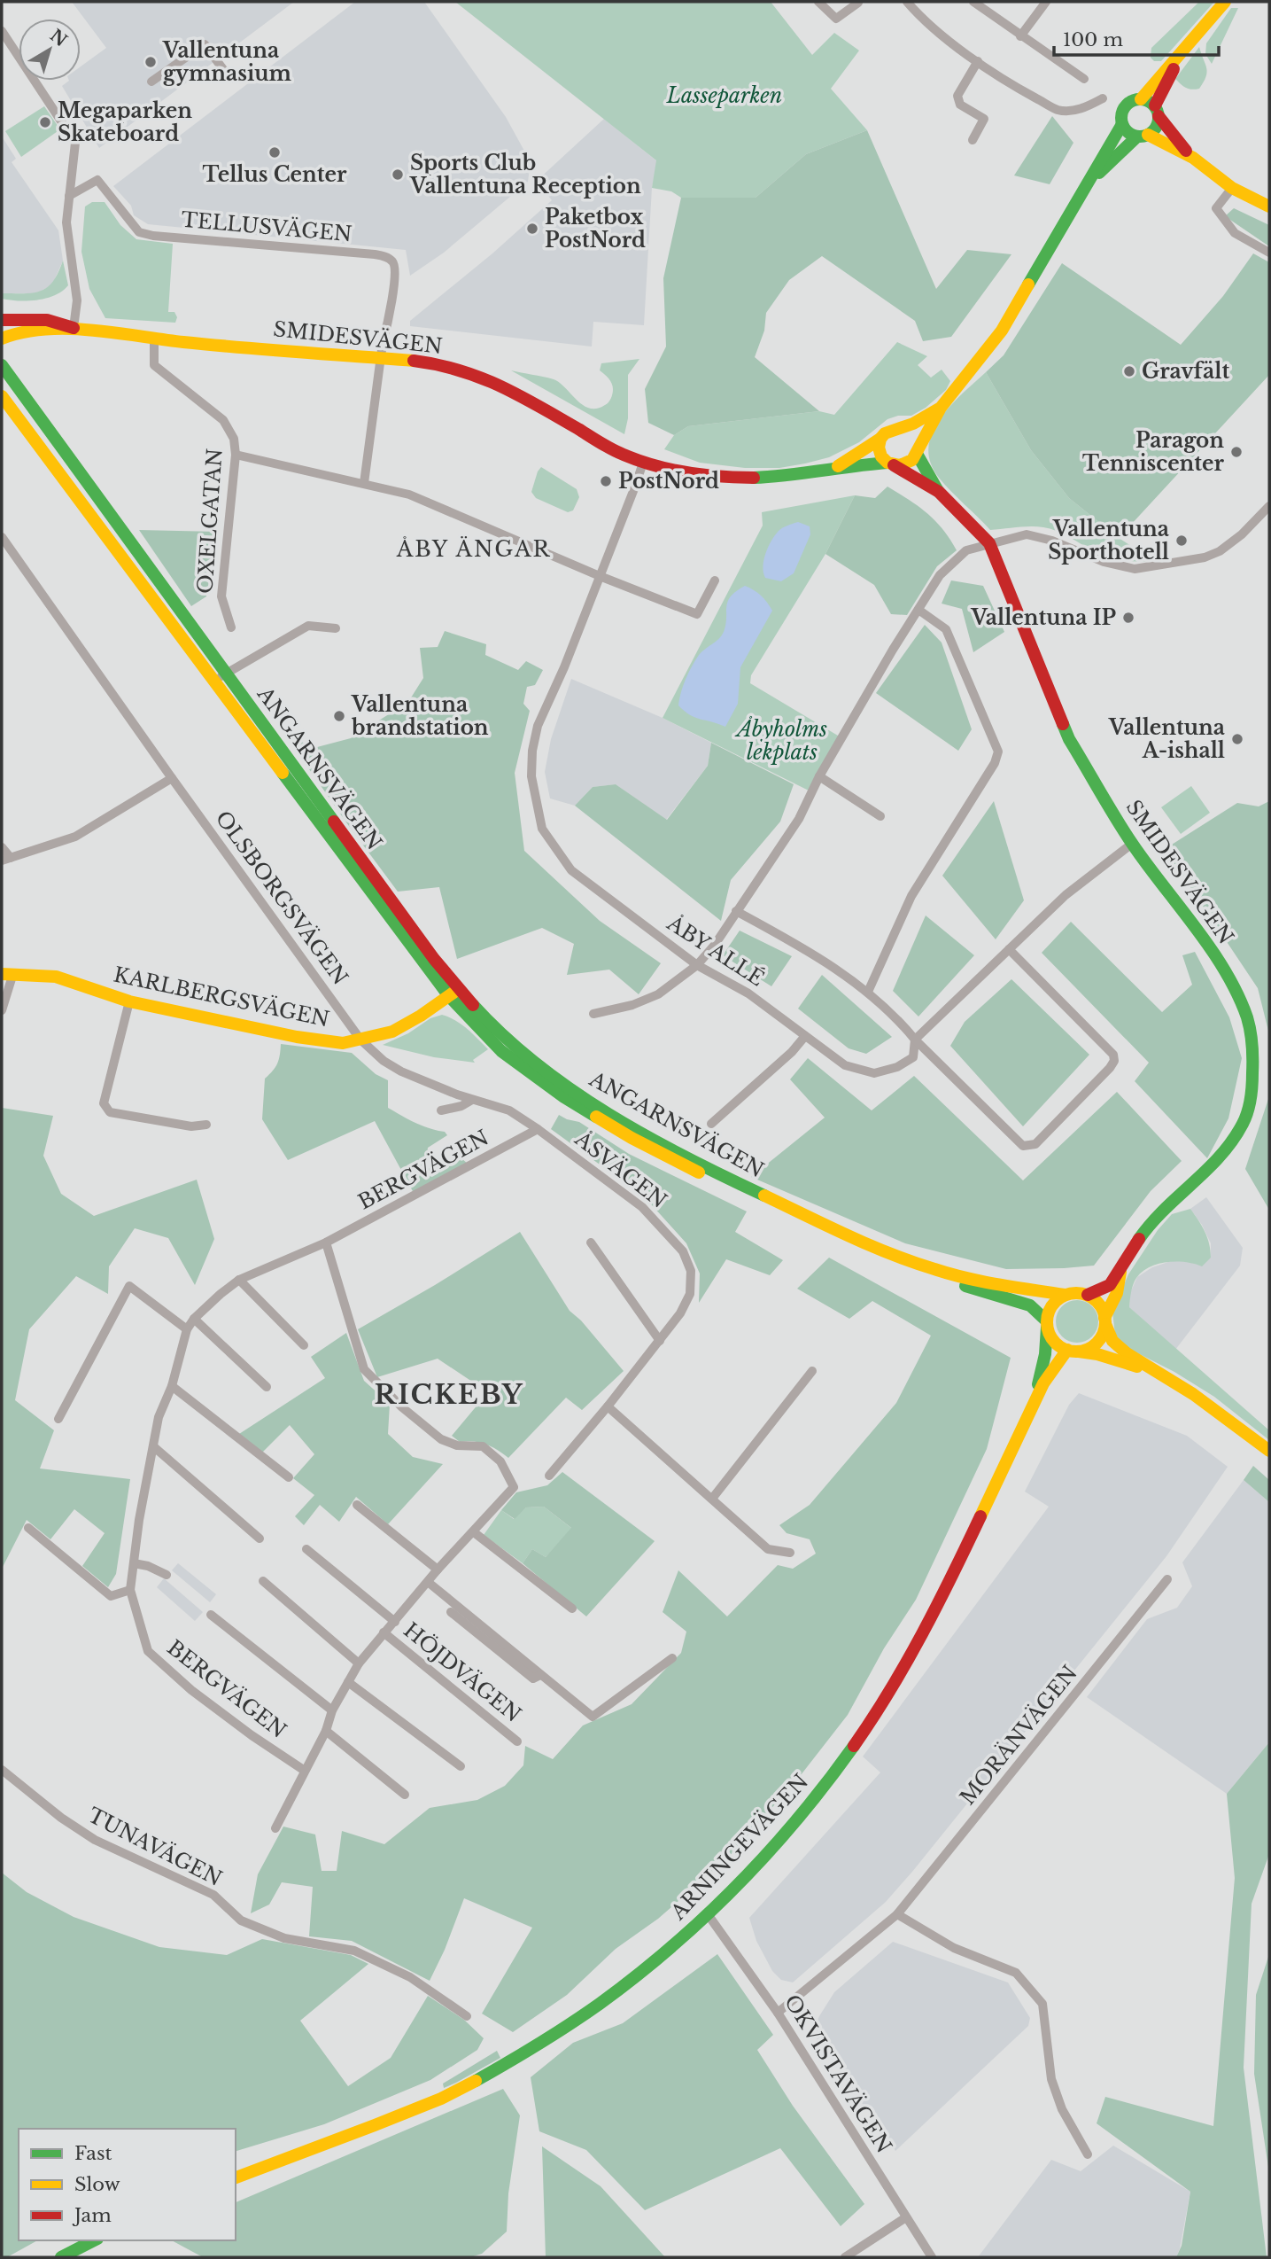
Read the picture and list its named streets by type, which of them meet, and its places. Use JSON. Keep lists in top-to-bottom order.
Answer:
{
  "streets": {
    "main road": [
      "SMIDESVÄGEN",
      "ANGARNSVÄGEN",
      "KARLBERGSVÄGEN",
      "ARNINGEVÄGEN"
    ],
    "street": [
      "TELLUSVÄGEN",
      "OXELGATAN",
      "OLSBORGSVÄGEN",
      "ÅBY ALLÉ",
      "BERGVÄGEN",
      "ÅSVÄGEN",
      "HÖJDVÄGEN",
      "MORÄNVÄGEN",
      "TUNAVÄGEN",
      "OKVISTAVÄGEN"
    ]
  },
  "crossings": [
    ["TELLUSVÄGEN", "SMIDESVÄGEN"],
    ["SMIDESVÄGEN", "OXELGATAN"],
    ["SMIDESVÄGEN", "ANGARNSVÄGEN"],
    ["SMIDESVÄGEN", "ÅBY ALLÉ"],
    ["SMIDESVÄGEN", "ARNINGEVÄGEN"],
    ["ANGARNSVÄGEN", "KARLBERGSVÄGEN"],
    ["ANGARNSVÄGEN", "ARNINGEVÄGEN"],
    ["OLSBORGSVÄGEN", "KARLBERGSVÄGEN"],
    ["OLSBORGSVÄGEN", "ÅSVÄGEN"],
    ["KARLBERGSVÄGEN", "ÅSVÄGEN"],
    ["BERGVÄGEN", "ÅSVÄGEN"],
    ["BERGVÄGEN", "HÖJDVÄGEN"],
    ["MORÄNVÄGEN", "OKVISTAVÄGEN"],
    ["ARNINGEVÄGEN", "OKVISTAVÄGEN"]
  ],
  "districts": ["ÅBY ÄNGAR", "RICKEBY"],
  "parks": ["Lasseparken", "Åbyholms lekplats"],
  "places": [
    "Vallentuna gymnasium",
    "Megaparken Skateboard",
    "Tellus Center",
    "Sports Club Vallentuna Reception",
    "Paketbox PostNord",
    "Gravfält",
    "Paragon Tenniscenter",
    "PostNord",
    "Vallentuna Sporthotell",
    "Vallentuna IP",
    "Vallentuna brandstation",
    "Vallentuna A-ishall"
  ],
  "legend": ["Fast", "Slow", "Jam"],
  "scale_bar": "100 m",
  "north": "top right"
}
